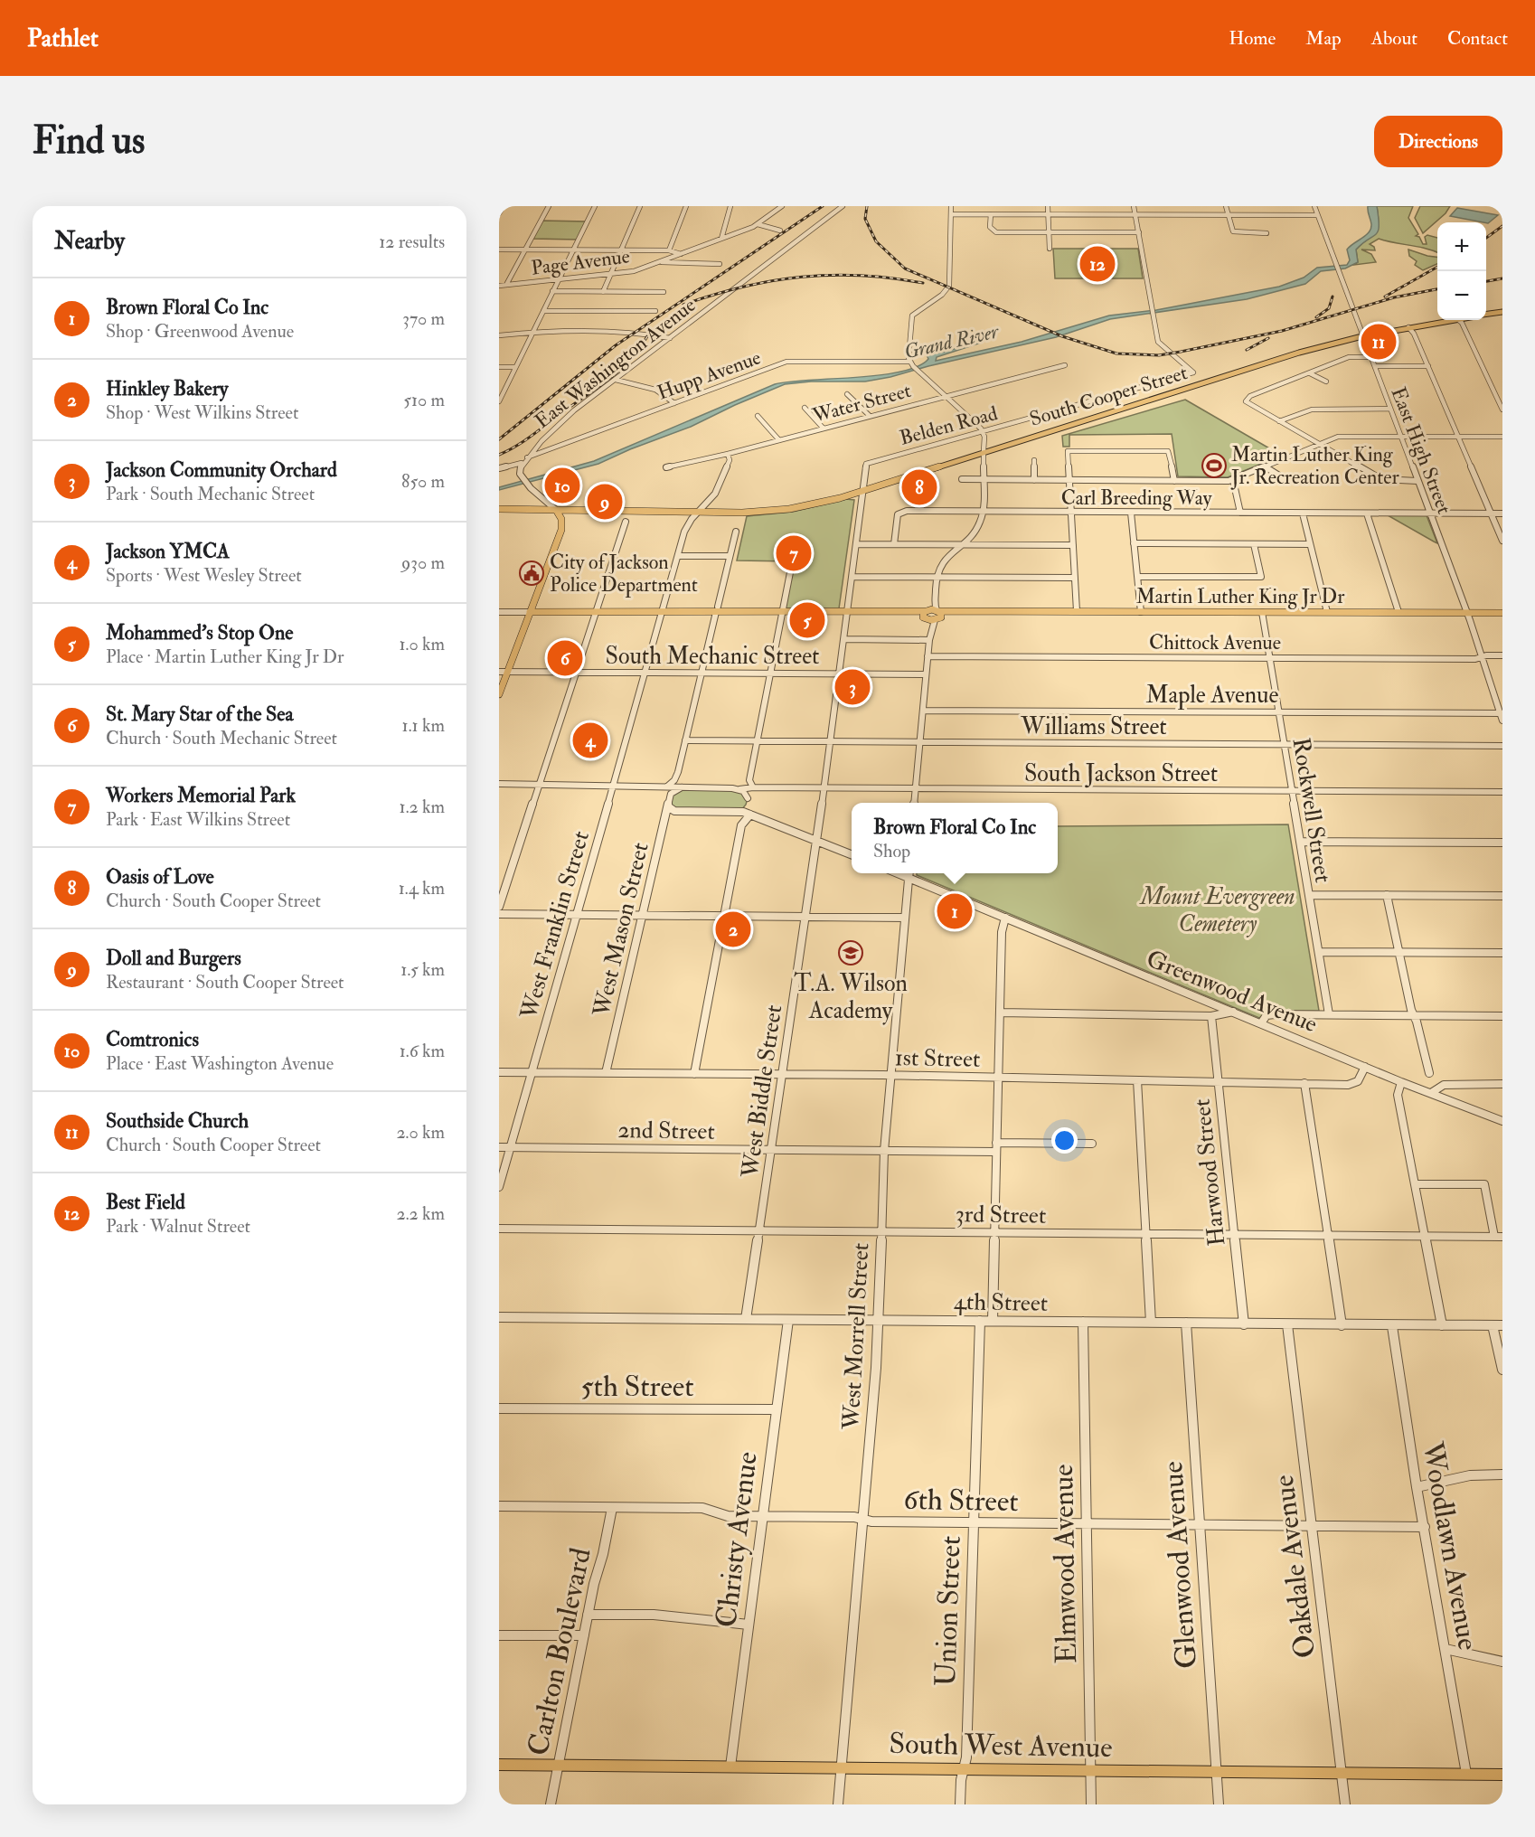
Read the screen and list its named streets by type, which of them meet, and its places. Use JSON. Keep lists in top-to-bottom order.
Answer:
{
  "streets": {
    "main road": ["South Cooper Street", "Martin Luther King Jr Dr", "South West Avenue"],
    "street": [
      "Page Avenue",
      "East Washington Avenue",
      "Hupp Avenue",
      "Water Street",
      "Belden Road",
      "East High Street",
      "Carl Breeding Way",
      "Chittock Avenue",
      "South Mechanic Street",
      "Maple Avenue",
      "Williams Street",
      "South Jackson Street",
      "Rockwell Street",
      "West Franklin Street",
      "West Mason Street",
      "Greenwood Avenue",
      "1st Street",
      "West Biddle Street",
      "2nd Street",
      "Harwood Street",
      "3rd Street",
      "4th Street",
      "West Morrell Street",
      "5th Street",
      "6th Street",
      "Christy Avenue",
      "Woodlawn Avenue",
      "Elmwood Avenue",
      "Glenwood Avenue",
      "Oakdale Avenue",
      "Union Street",
      "Carlton Boulevard"
    ]
  },
  "crossings": [
    ["East Washington Avenue", "Hupp Avenue"],
    ["South Cooper Street", "East High Street"],
    ["South Cooper Street", "West Franklin Street"],
    ["South Cooper Street", "West Biddle Street"],
    ["Water Street", "West Franklin Street"],
    ["Belden Road", "West Biddle Street"],
    ["East High Street", "Carl Breeding Way"],
    ["East High Street", "Martin Luther King Jr Dr"],
    ["East High Street", "Chittock Avenue"],
    ["East High Street", "Maple Avenue"],
    ["Martin Luther King Jr Dr", "Rockwell Street"],
    ["Chittock Avenue", "Rockwell Street"],
    ["South Mechanic Street", "West Franklin Street"],
    ["South Mechanic Street", "West Biddle Street"],
    ["Maple Avenue", "Rockwell Street"],
    ["Williams Street", "Rockwell Street"],
    ["Williams Street", "West Biddle Street"],
    ["South Jackson Street", "Rockwell Street"],
    ["South Jackson Street", "West Franklin Street"],
    ["South Jackson Street", "West Biddle Street"],
    ["West Franklin Street", "1st Street"],
    ["West Franklin Street", "2nd Street"],
    ["West Mason Street", "1st Street"],
    ["Greenwood Avenue", "1st Street"],
    ["Greenwood Avenue", "West Morrell Street"],
    ["1st Street", "West Biddle Street"],
    ["1st Street", "Harwood Street"],
    ["1st Street", "West Morrell Street"],
    ["West Biddle Street", "2nd Street"],
    ["West Biddle Street", "3rd Street"],
    ["West Biddle Street", "4th Street"],
    ["2nd Street", "West Morrell Street"],
    ["Harwood Street", "3rd Street"],
    ["Harwood Street", "4th Street"],
    ["3rd Street", "West Morrell Street"],
    ["4th Street", "West Morrell Street"],
    ["4th Street", "Christy Avenue"],
    ["4th Street", "Woodlawn Avenue"],
    ["4th Street", "Elmwood Avenue"],
    ["4th Street", "Glenwood Avenue"],
    ["4th Street", "Oakdale Avenue"],
    ["4th Street", "Union Street"],
    ["West Morrell Street", "6th Street"],
    ["West Morrell Street", "South West Avenue"],
    ["5th Street", "Christy Avenue"],
    ["6th Street", "Christy Avenue"],
    ["6th Street", "Woodlawn Avenue"],
    ["6th Street", "Elmwood Avenue"],
    ["6th Street", "Glenwood Avenue"],
    ["6th Street", "Oakdale Avenue"],
    ["6th Street", "Union Street"],
    ["6th Street", "Carlton Boulevard"],
    ["Christy Avenue", "South West Avenue"],
    ["Woodlawn Avenue", "South West Avenue"],
    ["Elmwood Avenue", "South West Avenue"],
    ["Glenwood Avenue", "South West Avenue"],
    ["Oakdale Avenue", "South West Avenue"],
    ["Union Street", "South West Avenue"],
    ["Carlton Boulevard", "South West Avenue"]
  ],
  "water": ["Grand River"],
  "parks": ["Mount Evergreen Cemetery"],
  "places": {
    "sports": ["Martin Luther King Jr. Recreation Center"],
    "public building": ["City of Jackson Police Department"],
    "school or university": ["T.A. Wilson Academy"]
  },
  "page": {
    "header": "Pathlet",
    "nav": [
      "Home",
      "Map",
      "About",
      "Contact"
    ],
    "buttons": "Directions",
    "title": "Find us",
    "heading": ["Nearby", "12 results"],
    "map_buttons": ["+", "−"],
    "pins": [
      "12",
      "11",
      "10",
      "8",
      "9",
      "7",
      "5",
      "6",
      "3",
      "4",
      "1",
      "2"
    ],
    "list": [
      {
        "mark": "1",
        "name": "Brown Floral Co Inc",
        "note": "Shop · Greenwood Avenue",
        "value": "370 m"
      },
      {
        "mark": "2",
        "name": "Hinkley Bakery",
        "note": "Shop · West Wilkins Street",
        "value": "510 m"
      },
      {
        "mark": "3",
        "name": "Jackson Community Orchard",
        "note": "Park · South Mechanic Street",
        "value": "850 m"
      },
      {
        "mark": "4",
        "name": "Jackson YMCA",
        "note": "Sports · West Wesley Street",
        "value": "930 m"
      },
      {
        "mark": "5",
        "name": "Mohammed's Stop One",
        "note": "Place · Martin Luther King Jr Dr",
        "value": "1.0 km"
      },
      {
        "mark": "6",
        "name": "St. Mary Star of the Sea",
        "note": "Church · South Mechanic Street",
        "value": "1.1 km"
      },
      {
        "mark": "7",
        "name": "Workers Memorial Park",
        "note": "Park · East Wilkins Street",
        "value": "1.2 km"
      },
      {
        "mark": "8",
        "name": "Oasis of Love",
        "note": "Church · South Cooper Street",
        "value": "1.4 km"
      },
      {
        "mark": "9",
        "name": "Doll and Burgers",
        "note": "Restaurant · South Cooper Street",
        "value": "1.5 km"
      },
      {
        "mark": "10",
        "name": "Comtronics",
        "note": "Place · East Washington Avenue",
        "value": "1.6 km"
      },
      {
        "mark": "11",
        "name": "Southside Church",
        "note": "Church · South Cooper Street",
        "value": "2.0 km"
      },
      {
        "mark": "12",
        "name": "Best Field",
        "note": "Park · Walnut Street",
        "value": "2.2 km"
      }
    ],
    "popup": ["Brown Floral Co Inc", "Shop"]
  }
}
